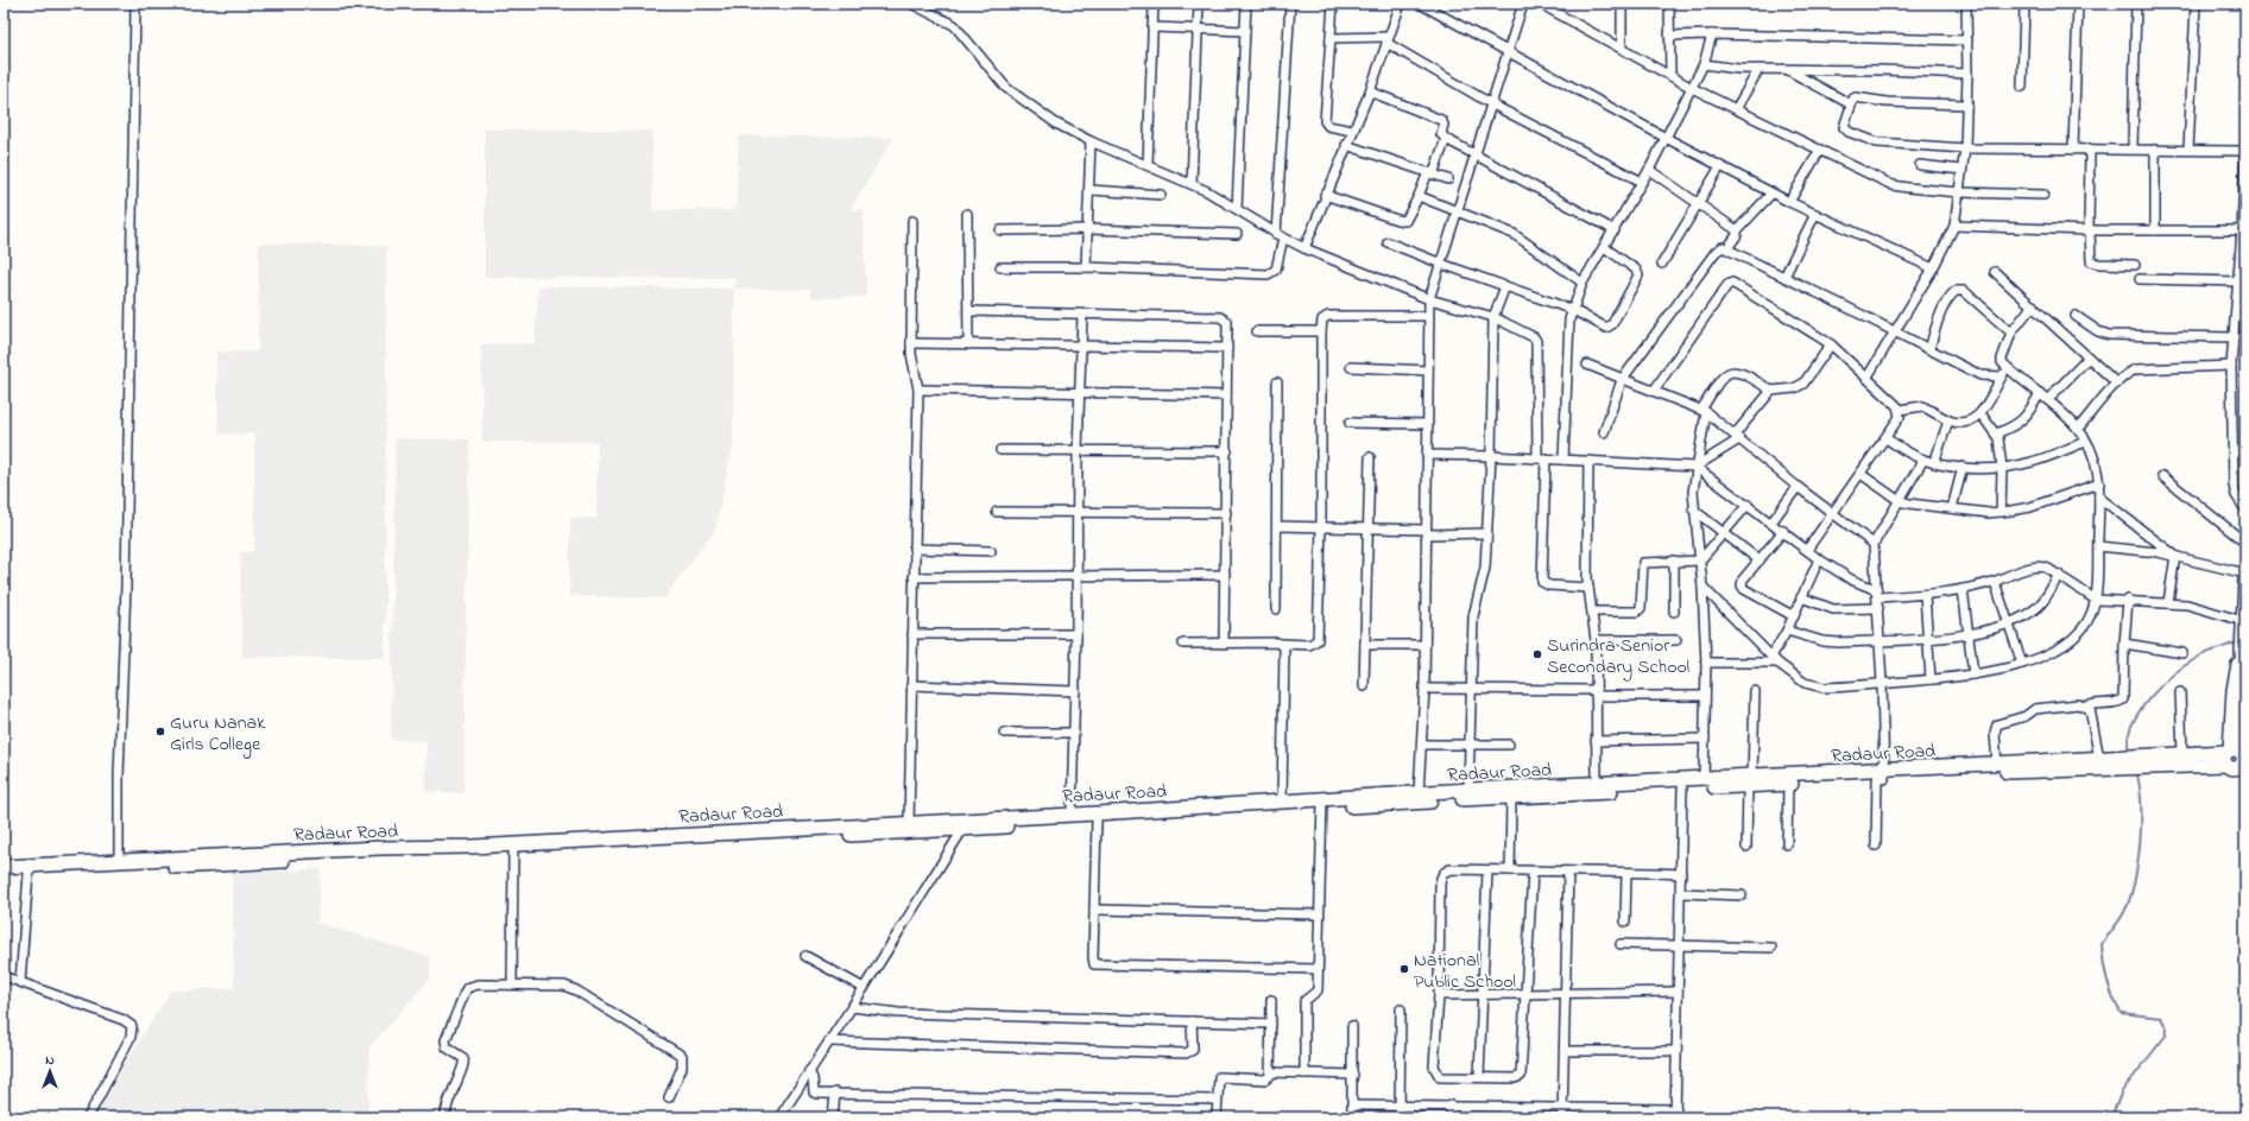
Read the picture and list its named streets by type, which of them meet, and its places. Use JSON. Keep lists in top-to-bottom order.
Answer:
{
  "streets": {
    "main road": ["Radaur Road"]
  },
  "places": ["Surindra Senior Secondary School", "Guru Nanak Girls College", "National Public School"],
  "north": "top"
}
